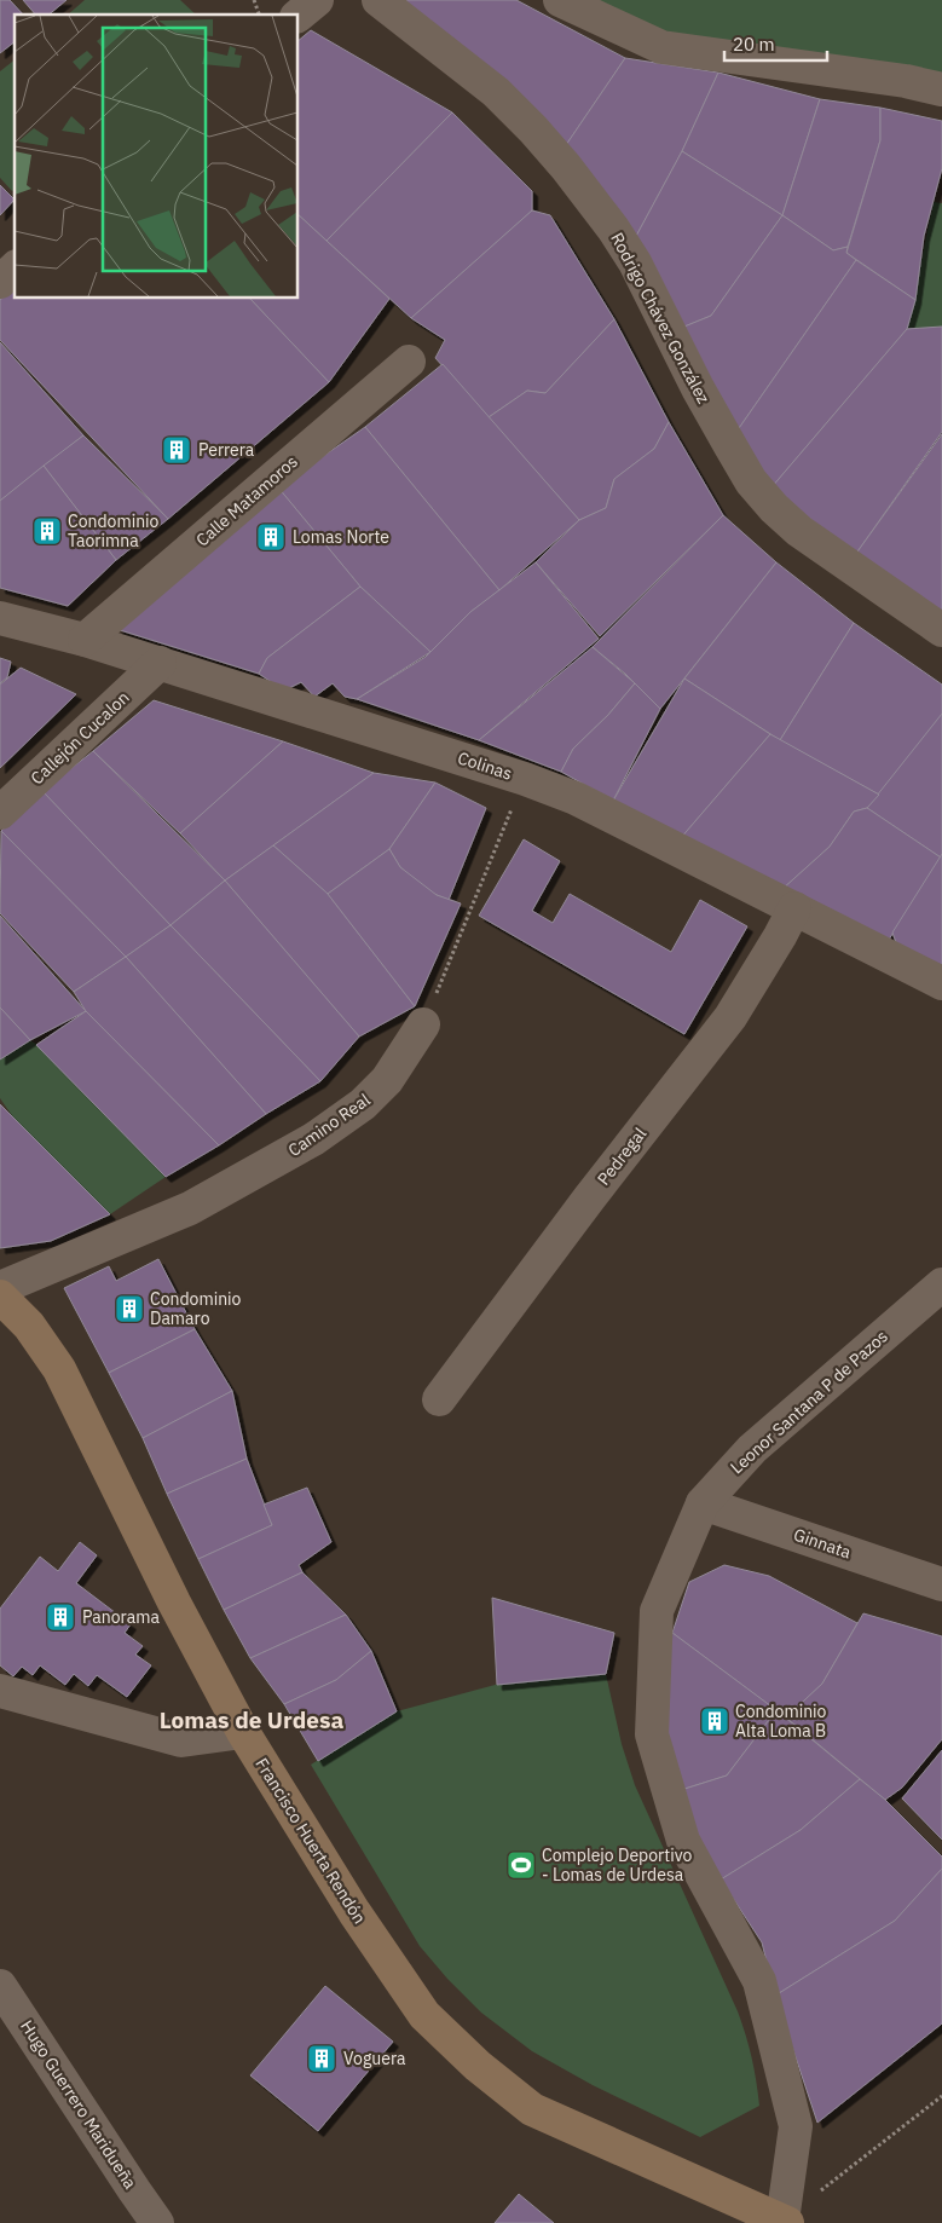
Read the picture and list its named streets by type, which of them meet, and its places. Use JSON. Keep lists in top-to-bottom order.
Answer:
{
  "streets": {
    "street": [
      "Rodrigo Chávez González",
      "Calle Matamoros",
      "Callejón Cucalon",
      "Colinas",
      "Camino Real",
      "Pedregal",
      "Leonor Santana P de Pazos",
      "Ginnata",
      "Francisco Huerta Rendón",
      "Hugo Guerrero Maridueña"
    ]
  },
  "crossings": [
    ["Calle Matamoros", "Colinas"],
    ["Callejón Cucalon", "Colinas"],
    ["Colinas", "Pedregal"],
    ["Leonor Santana P de Pazos", "Ginnata"],
    ["Leonor Santana P de Pazos", "Francisco Huerta Rendón"]
  ],
  "districts": ["Lomas de Urdesa"],
  "places": {
    "building": [
      "Perrera",
      "Condominio Taorimna",
      "Lomas Norte",
      "Condominio Damaro",
      "Panorama",
      "Condominio Alta Loma B",
      "Voguera"
    ],
    "sports": ["Complejo Deportivo - Lomas de Urdesa"]
  },
  "scale_bar": "20 m"
}
